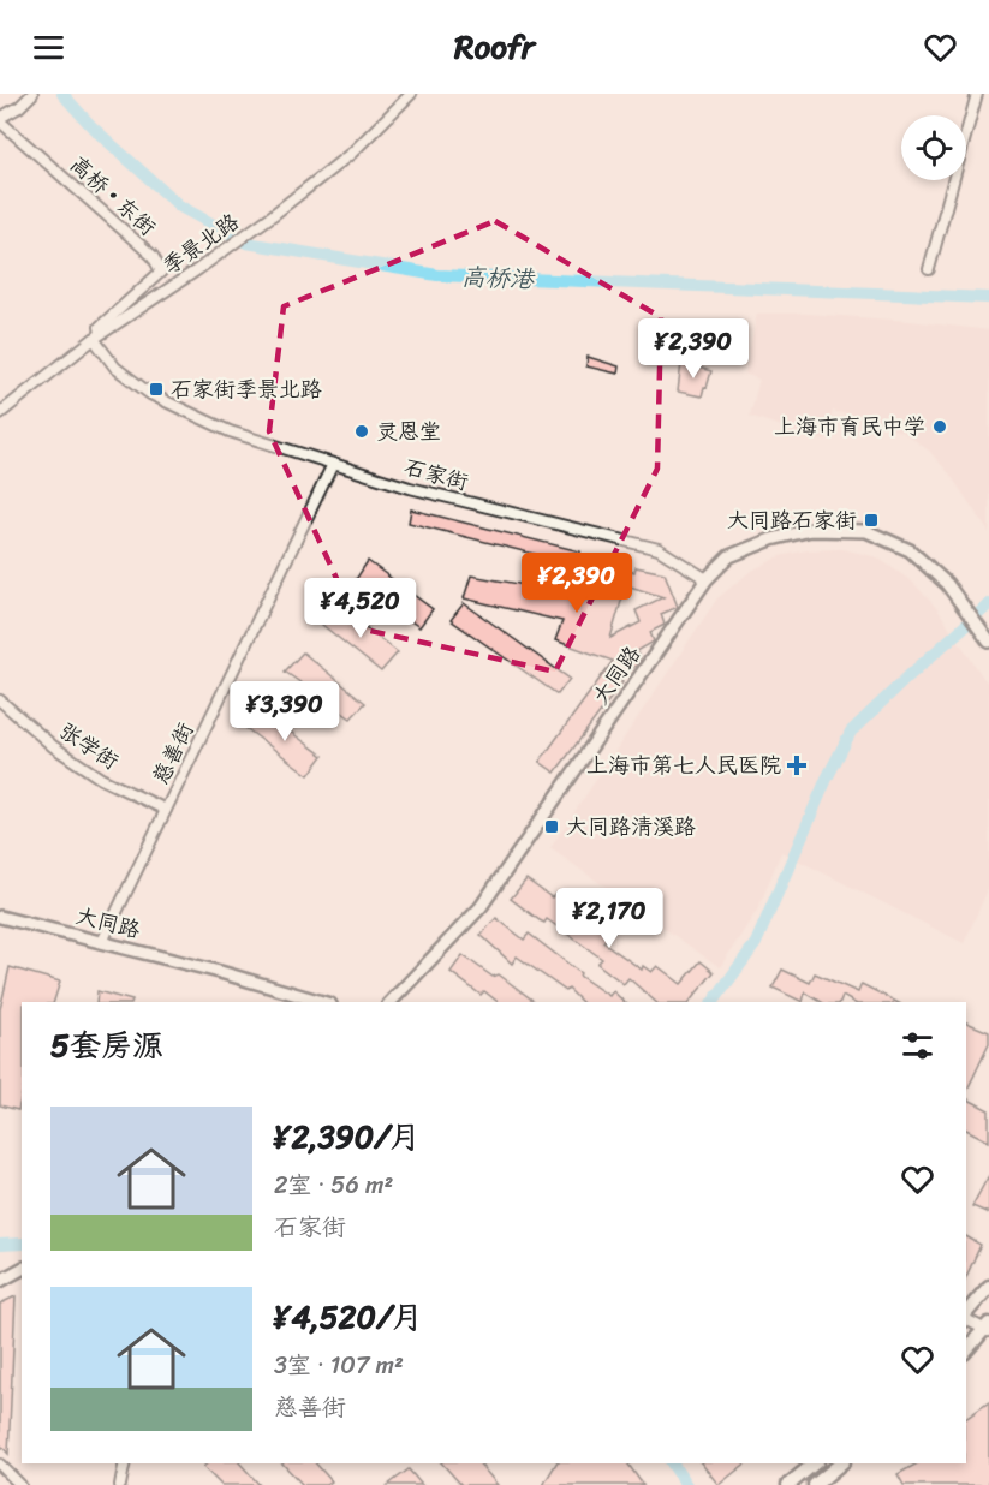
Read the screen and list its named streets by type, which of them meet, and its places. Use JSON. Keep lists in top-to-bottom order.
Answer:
{
  "streets": {
    "street": [
      "高桥 • 东街",
      "季景北路",
      "石家街",
      "大同路",
      "张学街",
      "慈善街"
    ]
  },
  "crossings": [
    ["高桥 • 东街", "季景北路"],
    ["高桥 • 东街", "石家街"],
    ["季景北路", "石家街"],
    ["石家街", "大同路"],
    ["石家街", "慈善街"],
    ["大同路", "慈善街"],
    ["张学街", "慈善街"]
  ],
  "water": ["高桥港"],
  "places": {
    "transit": ["石家街季景北路", "大同路石家街", "大同路清溪路"],
    "other": ["上海市育民中学", "灵恩堂"],
    "health": ["上海市第七人民医院"]
  },
  "page": {
    "header": "Roofr",
    "price": [
      "¥2,390",
      "¥2,390",
      "¥4,520",
      "¥3,390",
      "¥2,170"
    ],
    "heading": "5套房源",
    "list": [
      {
        "name": "¥2,390/月",
        "note": "2室 · 56 m² · 石家街"
      },
      {
        "name": "¥4,520/月",
        "note": "3室 · 107 m² · 慈善街"
      }
    ]
  }
}
